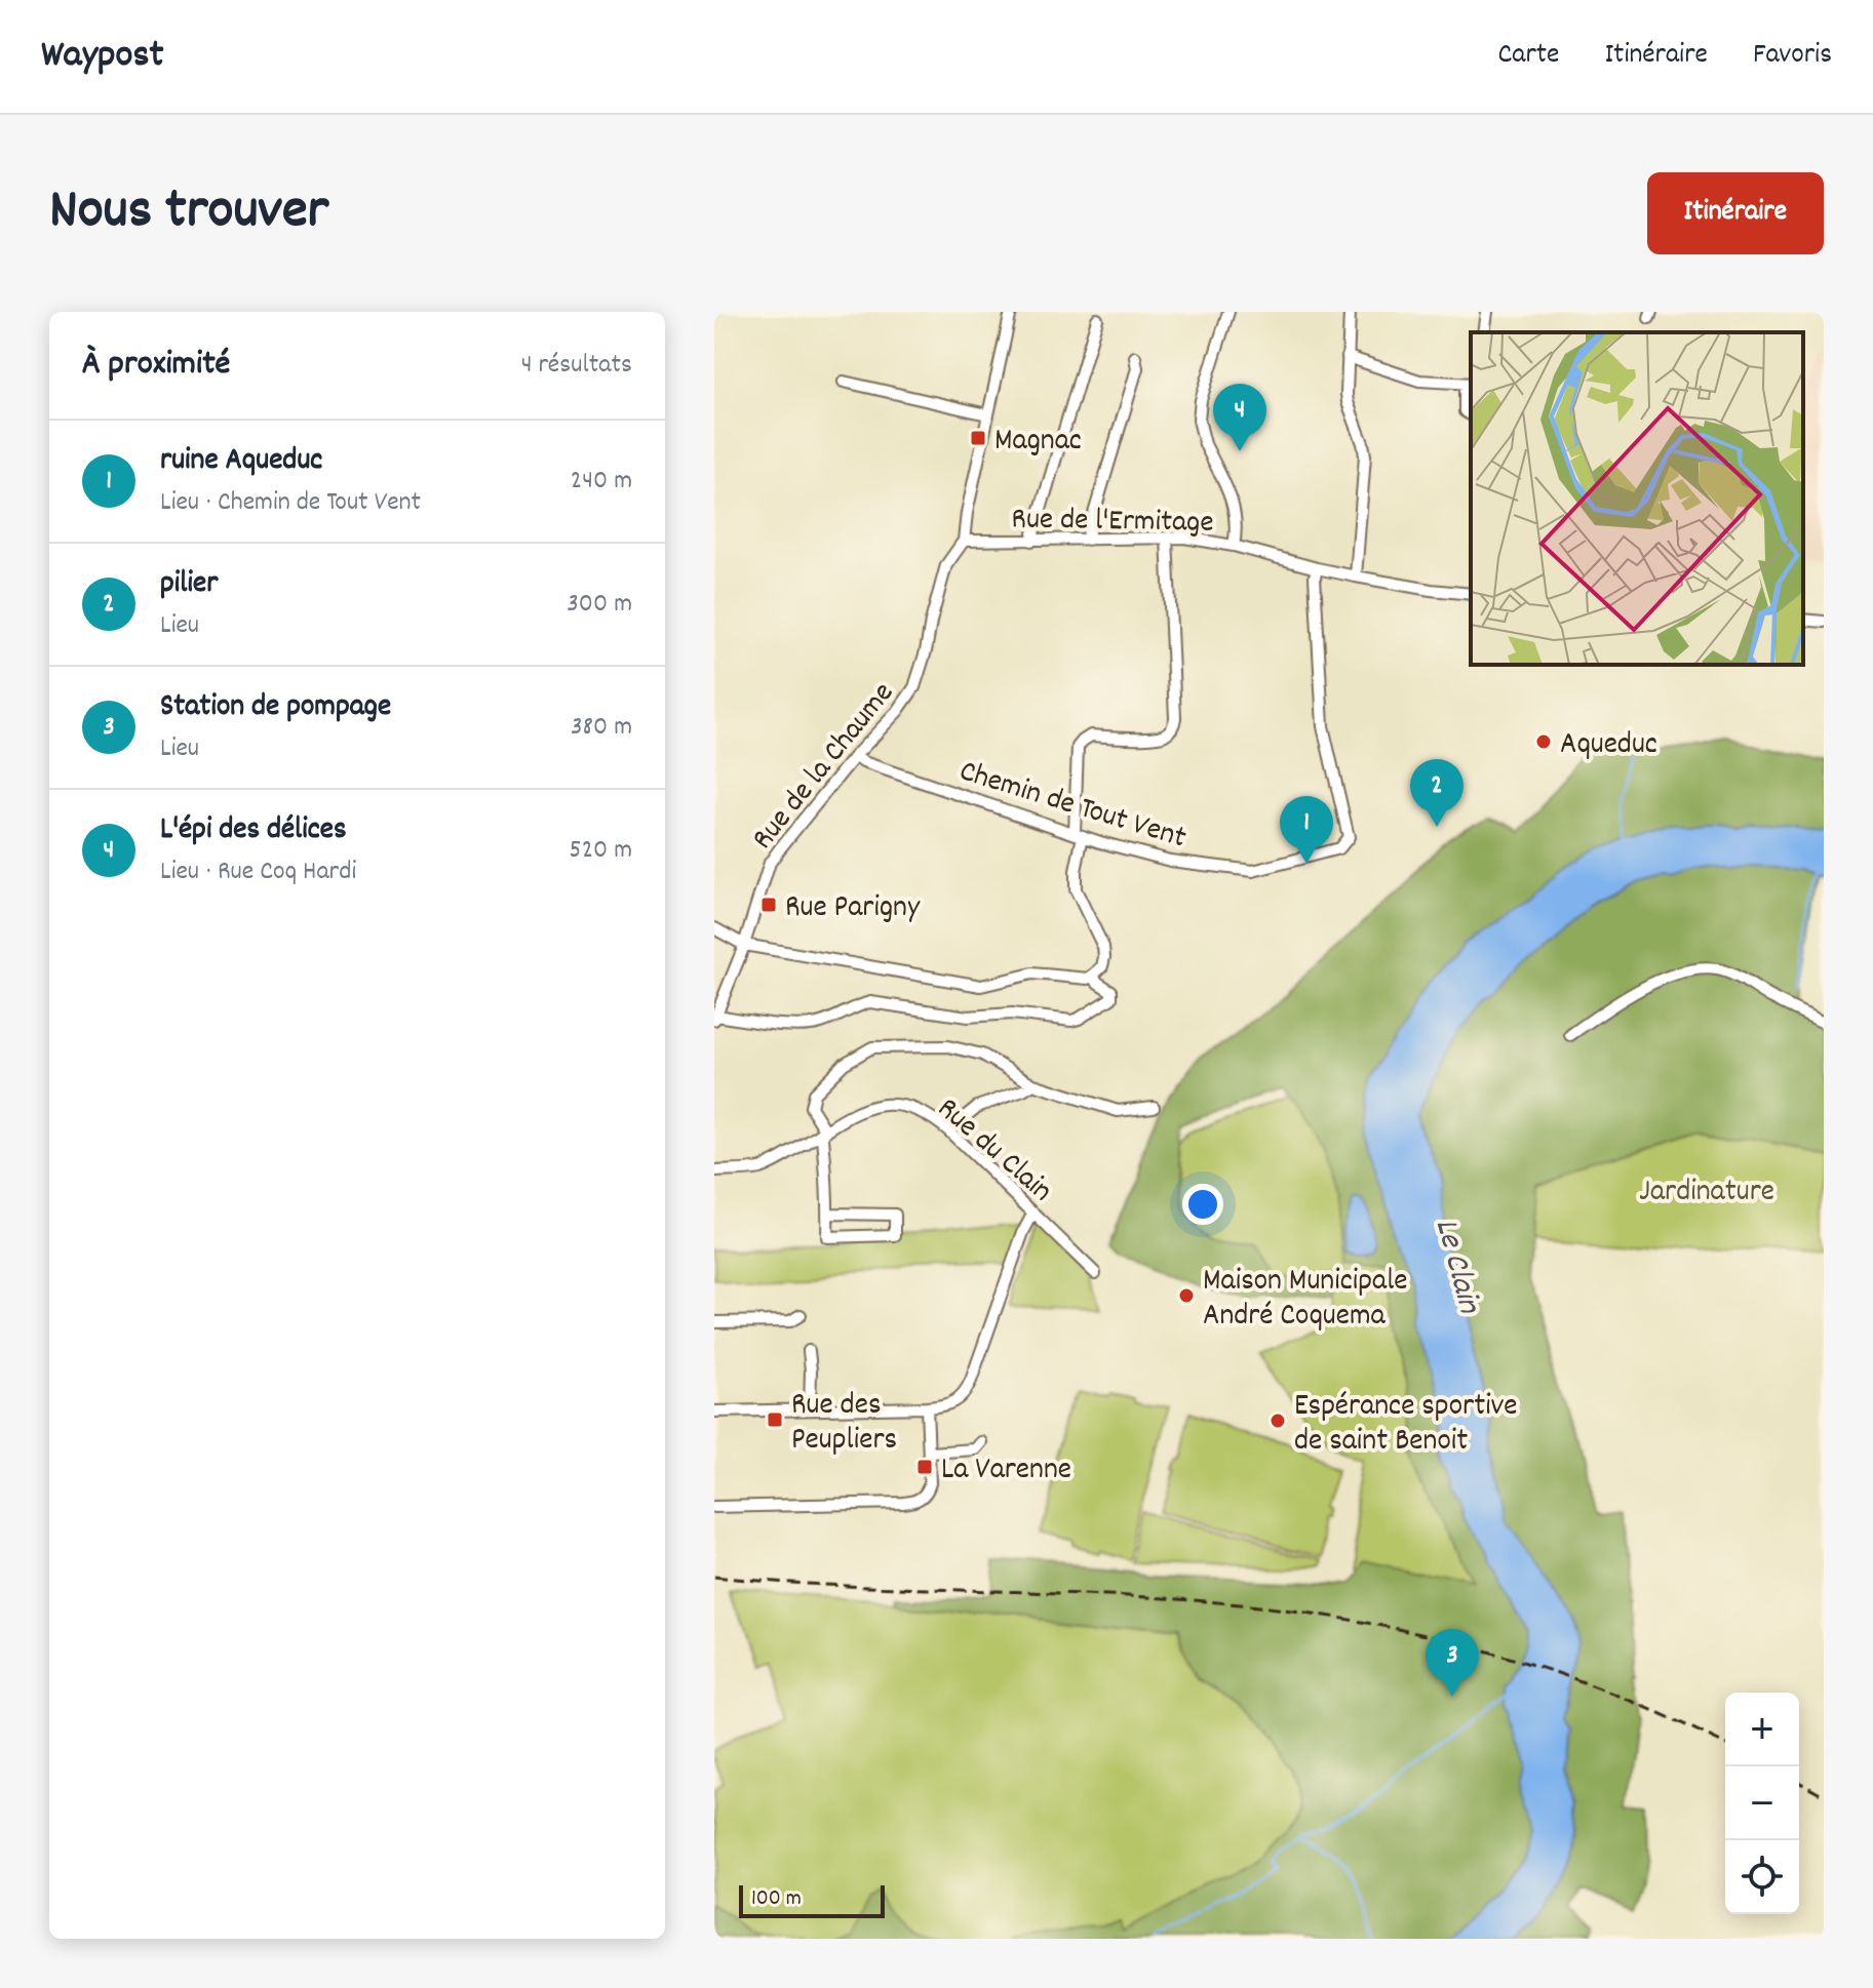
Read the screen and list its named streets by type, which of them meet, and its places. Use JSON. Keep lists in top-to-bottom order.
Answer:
{
  "streets": {
    "street": [
      "Rue de l'Ermitage",
      "Rue de la Chaume",
      "Chemin de Tout Vent",
      "Rue du Clain"
    ]
  },
  "crossings": [
    ["Rue de l'Ermitage", "Rue de la Chaume"],
    ["Rue de l'Ermitage", "Chemin de Tout Vent"],
    ["Rue de la Chaume", "Chemin de Tout Vent"]
  ],
  "water": ["Le Clain"],
  "parks": ["Jardinature"],
  "places": {
    "transit": [
      "Magnac",
      "Rue Parigny",
      "Rue des Peupliers",
      "La Varenne"
    ],
    "other": ["Aqueduc", "Maison Municipale André Coquema", "Espérance sportive de saint Benoit"]
  },
  "scale_bar": "100 m",
  "page": {
    "header": "Waypost",
    "nav": ["Carte", "Itinéraire", "Favoris"],
    "title": "Nous trouver",
    "buttons": "Itinéraire",
    "heading": ["À proximité", "4 résultats"],
    "pins": [
      "4",
      "2",
      "1",
      "3"
    ],
    "list": [
      {
        "mark": "1",
        "name": "ruine Aqueduc",
        "note": "Lieu · Chemin de Tout Vent",
        "value": "240 m"
      },
      {
        "mark": "2",
        "name": "pilier",
        "note": "Lieu",
        "value": "300 m"
      },
      {
        "mark": "3",
        "name": "Station de pompage",
        "note": "Lieu",
        "value": "380 m"
      },
      {
        "mark": "4",
        "name": "L'épi des délices",
        "note": "Lieu · Rue Coq Hardi",
        "value": "520 m"
      }
    ],
    "map_buttons": ["+", "−"],
    "scale": "100 m"
  }
}
